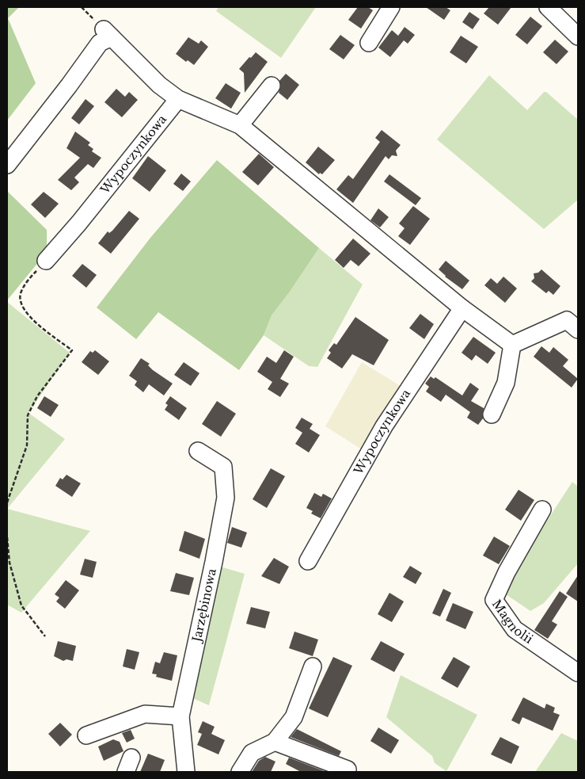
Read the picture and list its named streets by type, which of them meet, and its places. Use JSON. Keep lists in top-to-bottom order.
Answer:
{
  "streets": {
    "street": ["Wypoczynkowa", "Jarzębinowa", "Magnolii"]
  }
}
